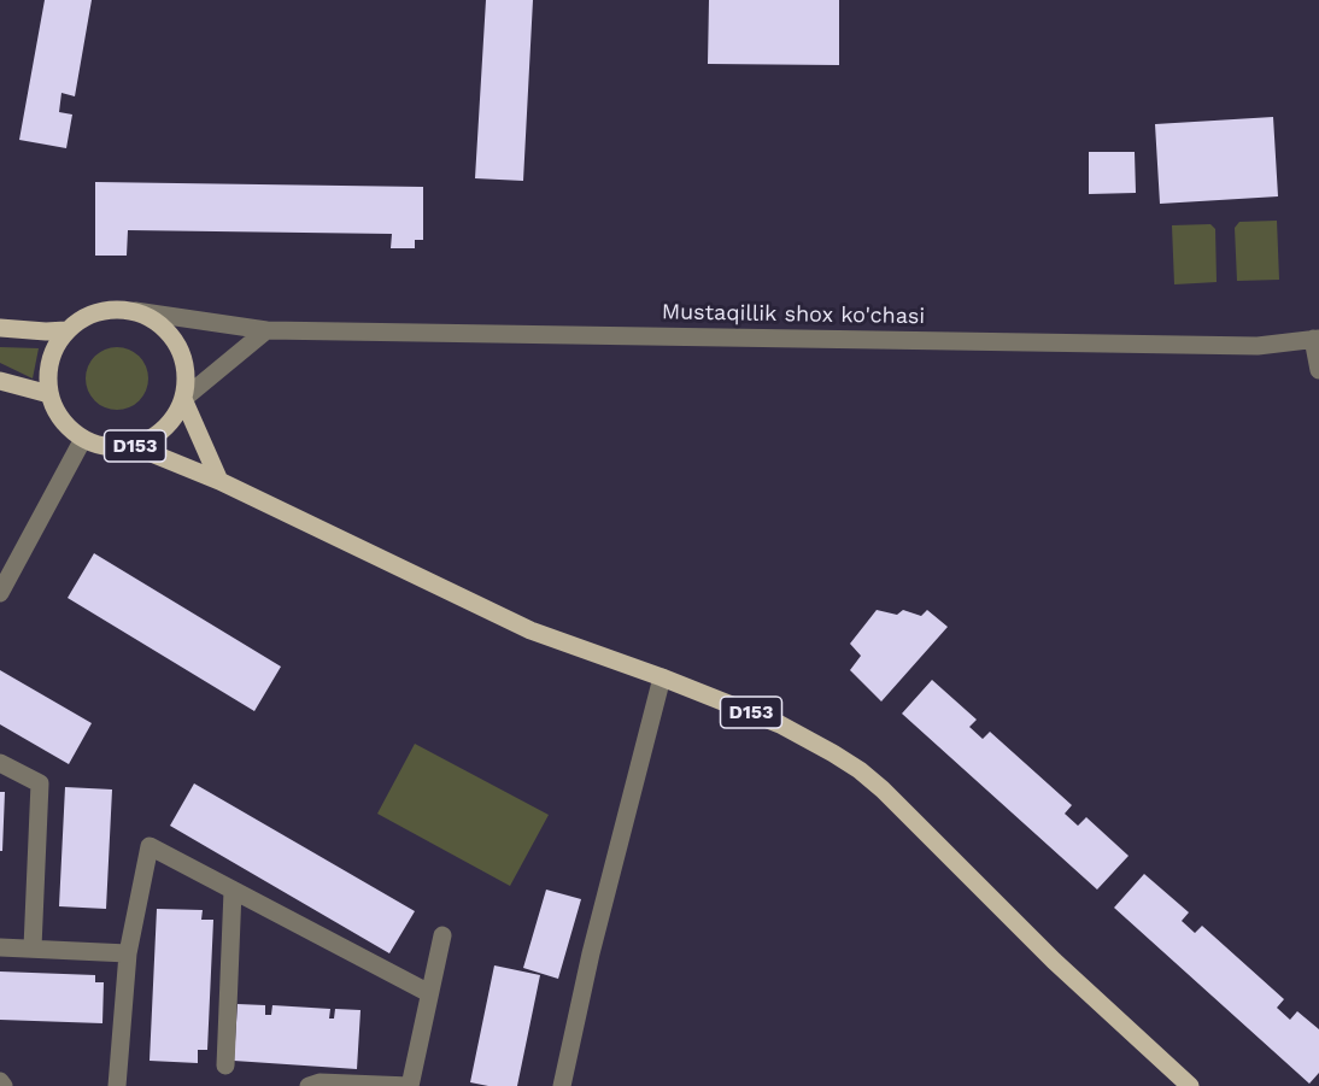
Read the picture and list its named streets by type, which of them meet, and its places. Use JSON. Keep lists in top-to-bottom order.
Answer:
{
  "streets": {
    "main road": ["D153"],
    "street": ["Mustaqillik shox ko'chasi"]
  },
  "crossings": [
    ["Mustaqillik shox ko'chasi", "D153"]
  ]
}
